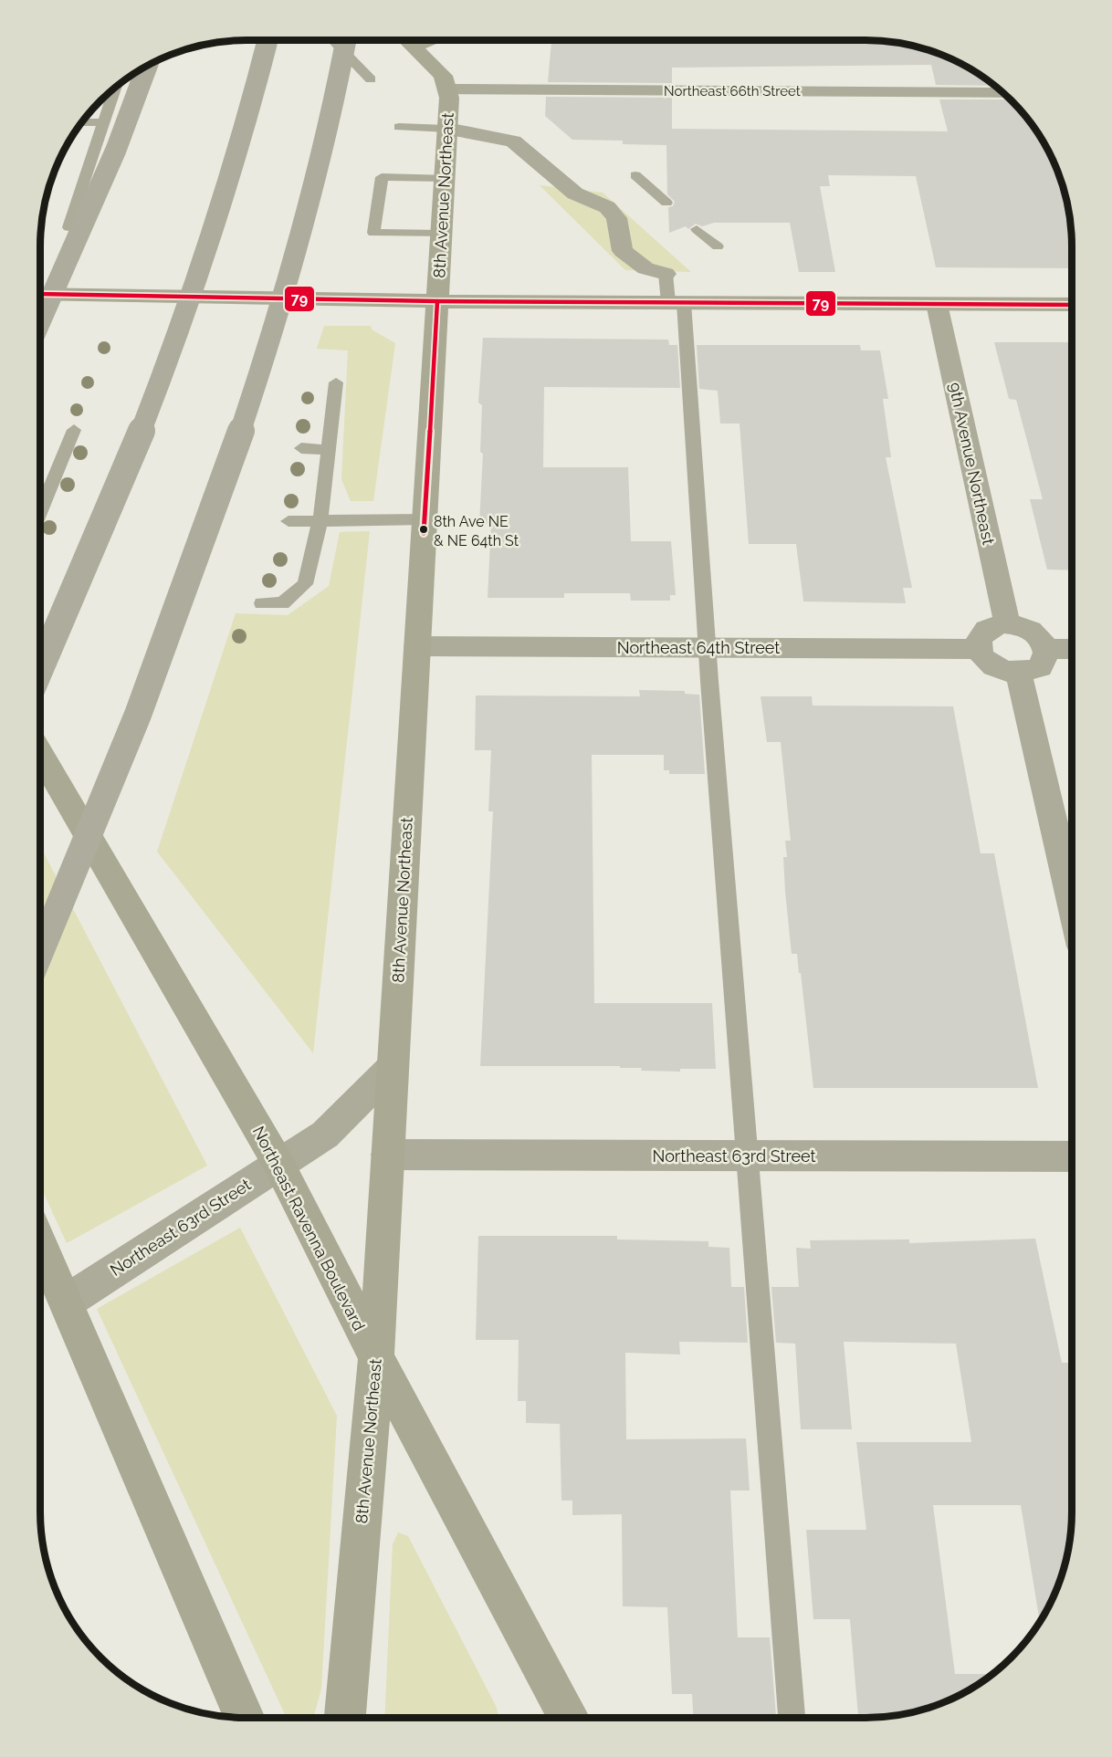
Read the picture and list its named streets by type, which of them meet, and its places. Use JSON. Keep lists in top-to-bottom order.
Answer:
{
  "streets": {
    "main road": ["8th Avenue Northeast", "Northeast Ravenna Boulevard"],
    "street": [
      "Northeast 66th Street",
      "9th Avenue Northeast",
      "Northeast 64th Street",
      "Northeast 63rd Street"
    ]
  },
  "crossings": [
    ["Northeast 66th Street", "8th Avenue Northeast"],
    ["8th Avenue Northeast", "Northeast 64th Street"],
    ["8th Avenue Northeast", "Northeast 63rd Street"],
    ["8th Avenue Northeast", "Northeast Ravenna Boulevard"],
    ["9th Avenue Northeast", "Northeast 64th Street"],
    ["Northeast 63rd Street", "Northeast Ravenna Boulevard"]
  ],
  "places": ["8th Ave NE & NE 64th St"],
  "lines": ["transit line 79"]
}
